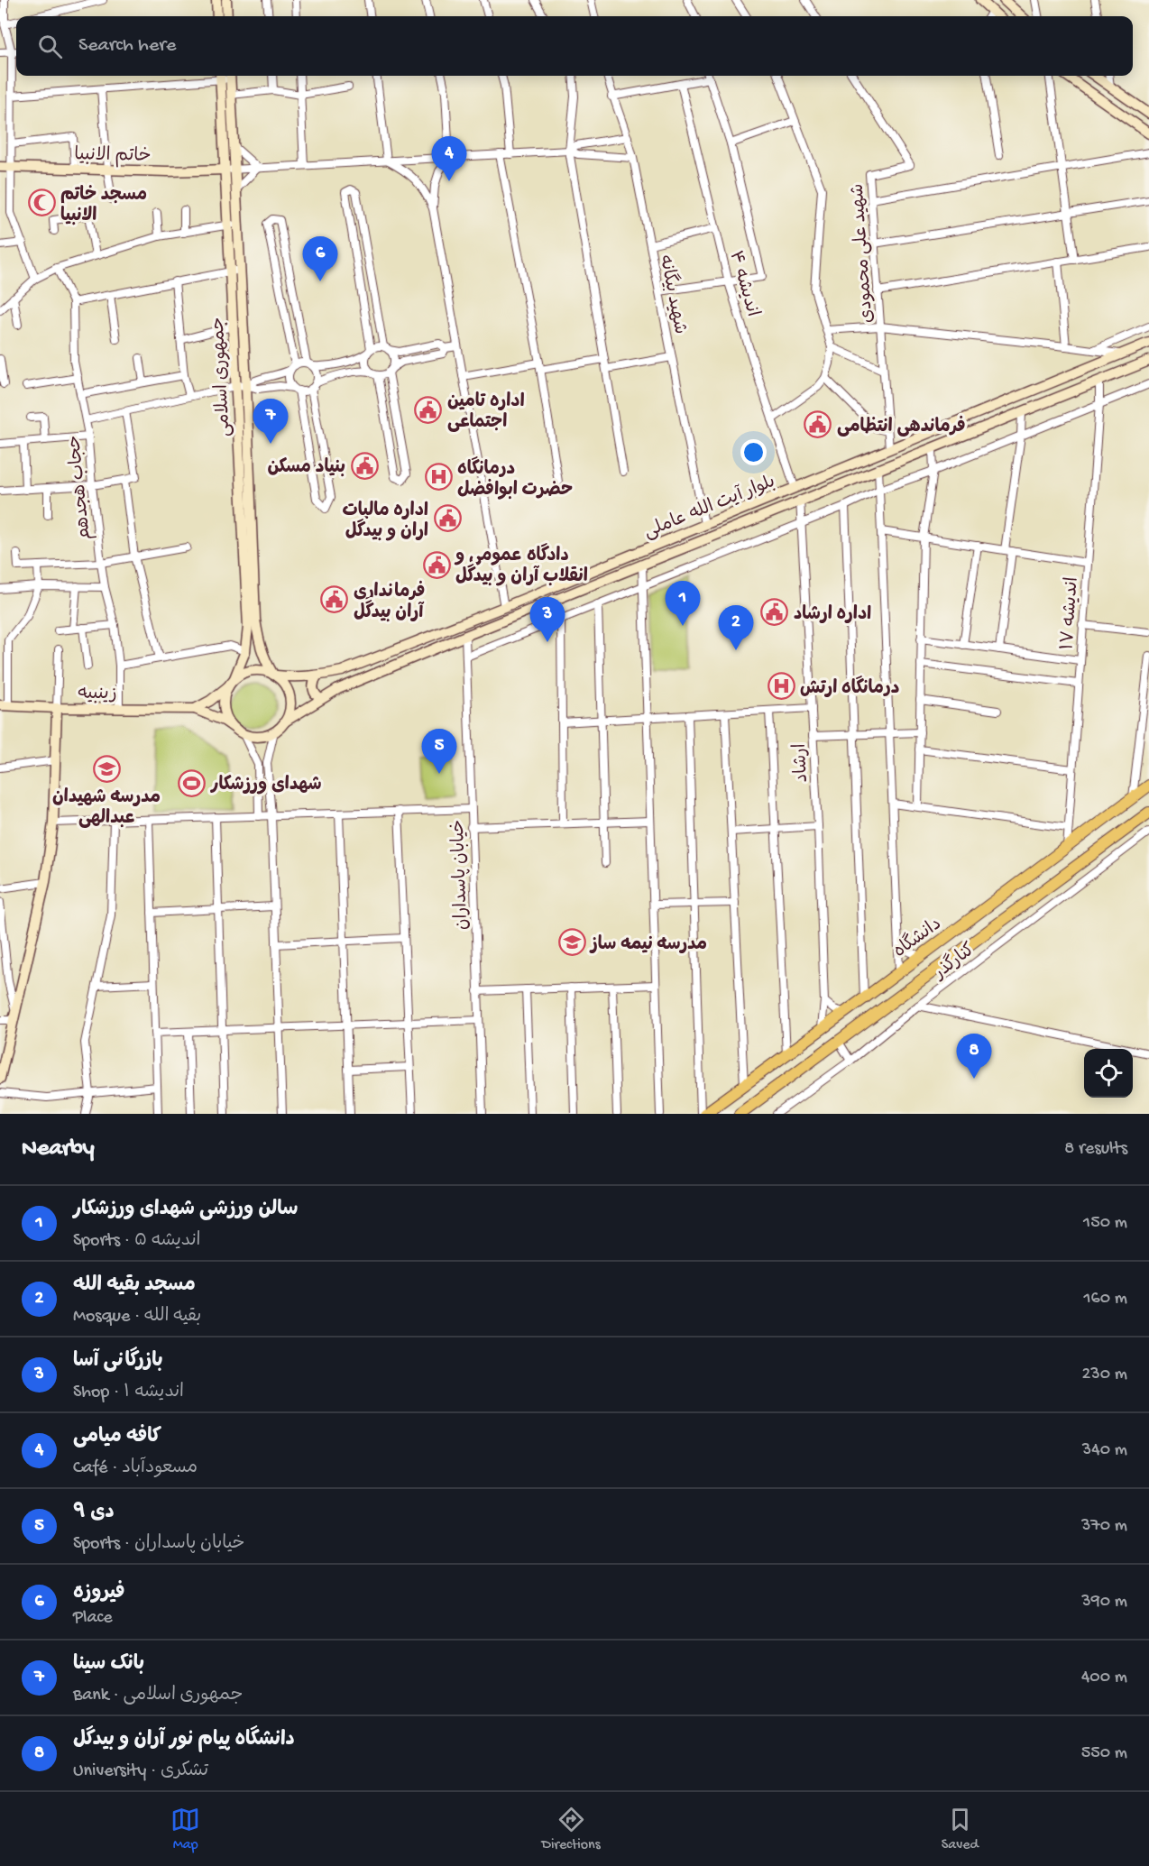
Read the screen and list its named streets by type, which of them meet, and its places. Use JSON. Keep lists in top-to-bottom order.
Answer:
{
  "streets": {
    "main road": [
      "خاتم الانبیا",
      "جمهوری اسلامی",
      "بلوار آیت‌ الله عاملی",
      "زینبیه",
      "دانشگاه"
    ],
    "street": [
      "شهید علی محمودی",
      "اندیشه ۴",
      "شهید بیگانه",
      "حجاب هجدهم",
      "اندیشه ۱۷",
      "ارشاد",
      "خیابان پاسداران",
      "کنارگذر"
    ]
  },
  "crossings": [
    ["خاتم الانبیا", "جمهوری اسلامی"],
    ["شهید علی محمودی", "بلوار آیت‌ الله عاملی"],
    ["اندیشه ۴", "بلوار آیت‌ الله عاملی"],
    ["شهید بیگانه", "بلوار آیت‌ الله عاملی"],
    ["جمهوری اسلامی", "بلوار آیت‌ الله عاملی"],
    ["جمهوری اسلامی", "زینبیه"],
    ["حجاب هجدهم", "زینبیه"],
    ["بلوار آیت‌ الله عاملی", "اندیشه ۱۷"],
    ["بلوار آیت‌ الله عاملی", "زینبیه"],
    ["بلوار آیت‌ الله عاملی", "ارشاد"],
    ["بلوار آیت‌ الله عاملی", "خیابان پاسداران"],
    ["اندیشه ۱۷", "دانشگاه"],
    ["ارشاد", "دانشگاه"]
  ],
  "places": {
    "mosque": ["مسجد خاتم الانبیا"],
    "public building": [
      "اداره تامین اجتماعی",
      "فرماندهی انتظامی",
      "بنیاد مسکن",
      "اداره مالیات اران و بیدگل",
      "دادگاه عمومی و انقلاب آران و بیدگل",
      "فرمانداری آران بیدگل",
      "اداره ارشاد"
    ],
    "hospital": ["درمانگاه حضرت ابوافضل", "درمانگاه ارتش"],
    "school or university": ["مدرسه شهیدان عبدالهی", "مدرسه نیمه ساز"],
    "sports": ["شهدای ورزشکار"]
  },
  "page": {
    "search": "Search here",
    "pins": [
      "4",
      "6",
      "7",
      "1",
      "3",
      "2",
      "5",
      "8"
    ],
    "heading": ["Nearby", "8 results"],
    "list": [
      {
        "mark": "1",
        "name": "سالن ورزشی شهدای ورزشکار",
        "note": "Sports · اندیشه ۵",
        "value": "150 m"
      },
      {
        "mark": "2",
        "name": "مسجد بقیه الله",
        "note": "Mosque · بقیه الله",
        "value": "160 m"
      },
      {
        "mark": "3",
        "name": "بازرگانی آسا",
        "note": "Shop · اندیشه ۱",
        "value": "230 m"
      },
      {
        "mark": "4",
        "name": "کافه میامی",
        "note": "Café · مسعودآباد",
        "value": "340 m"
      },
      {
        "mark": "5",
        "name": "۹ دی",
        "note": "Sports · خیابان پاسداران",
        "value": "370 m"
      },
      {
        "mark": "6",
        "name": "فیروزه",
        "note": "Place",
        "value": "390 m"
      },
      {
        "mark": "7",
        "name": "بانک سینا",
        "note": "Bank · جمهوری اسلامی",
        "value": "400 m"
      },
      {
        "mark": "8",
        "name": "دانشگاه پیام نور آران و بیدگل",
        "note": "University · تشکری",
        "value": "550 m"
      }
    ],
    "nav": ["Map", "Directions", "Saved"]
  }
}
